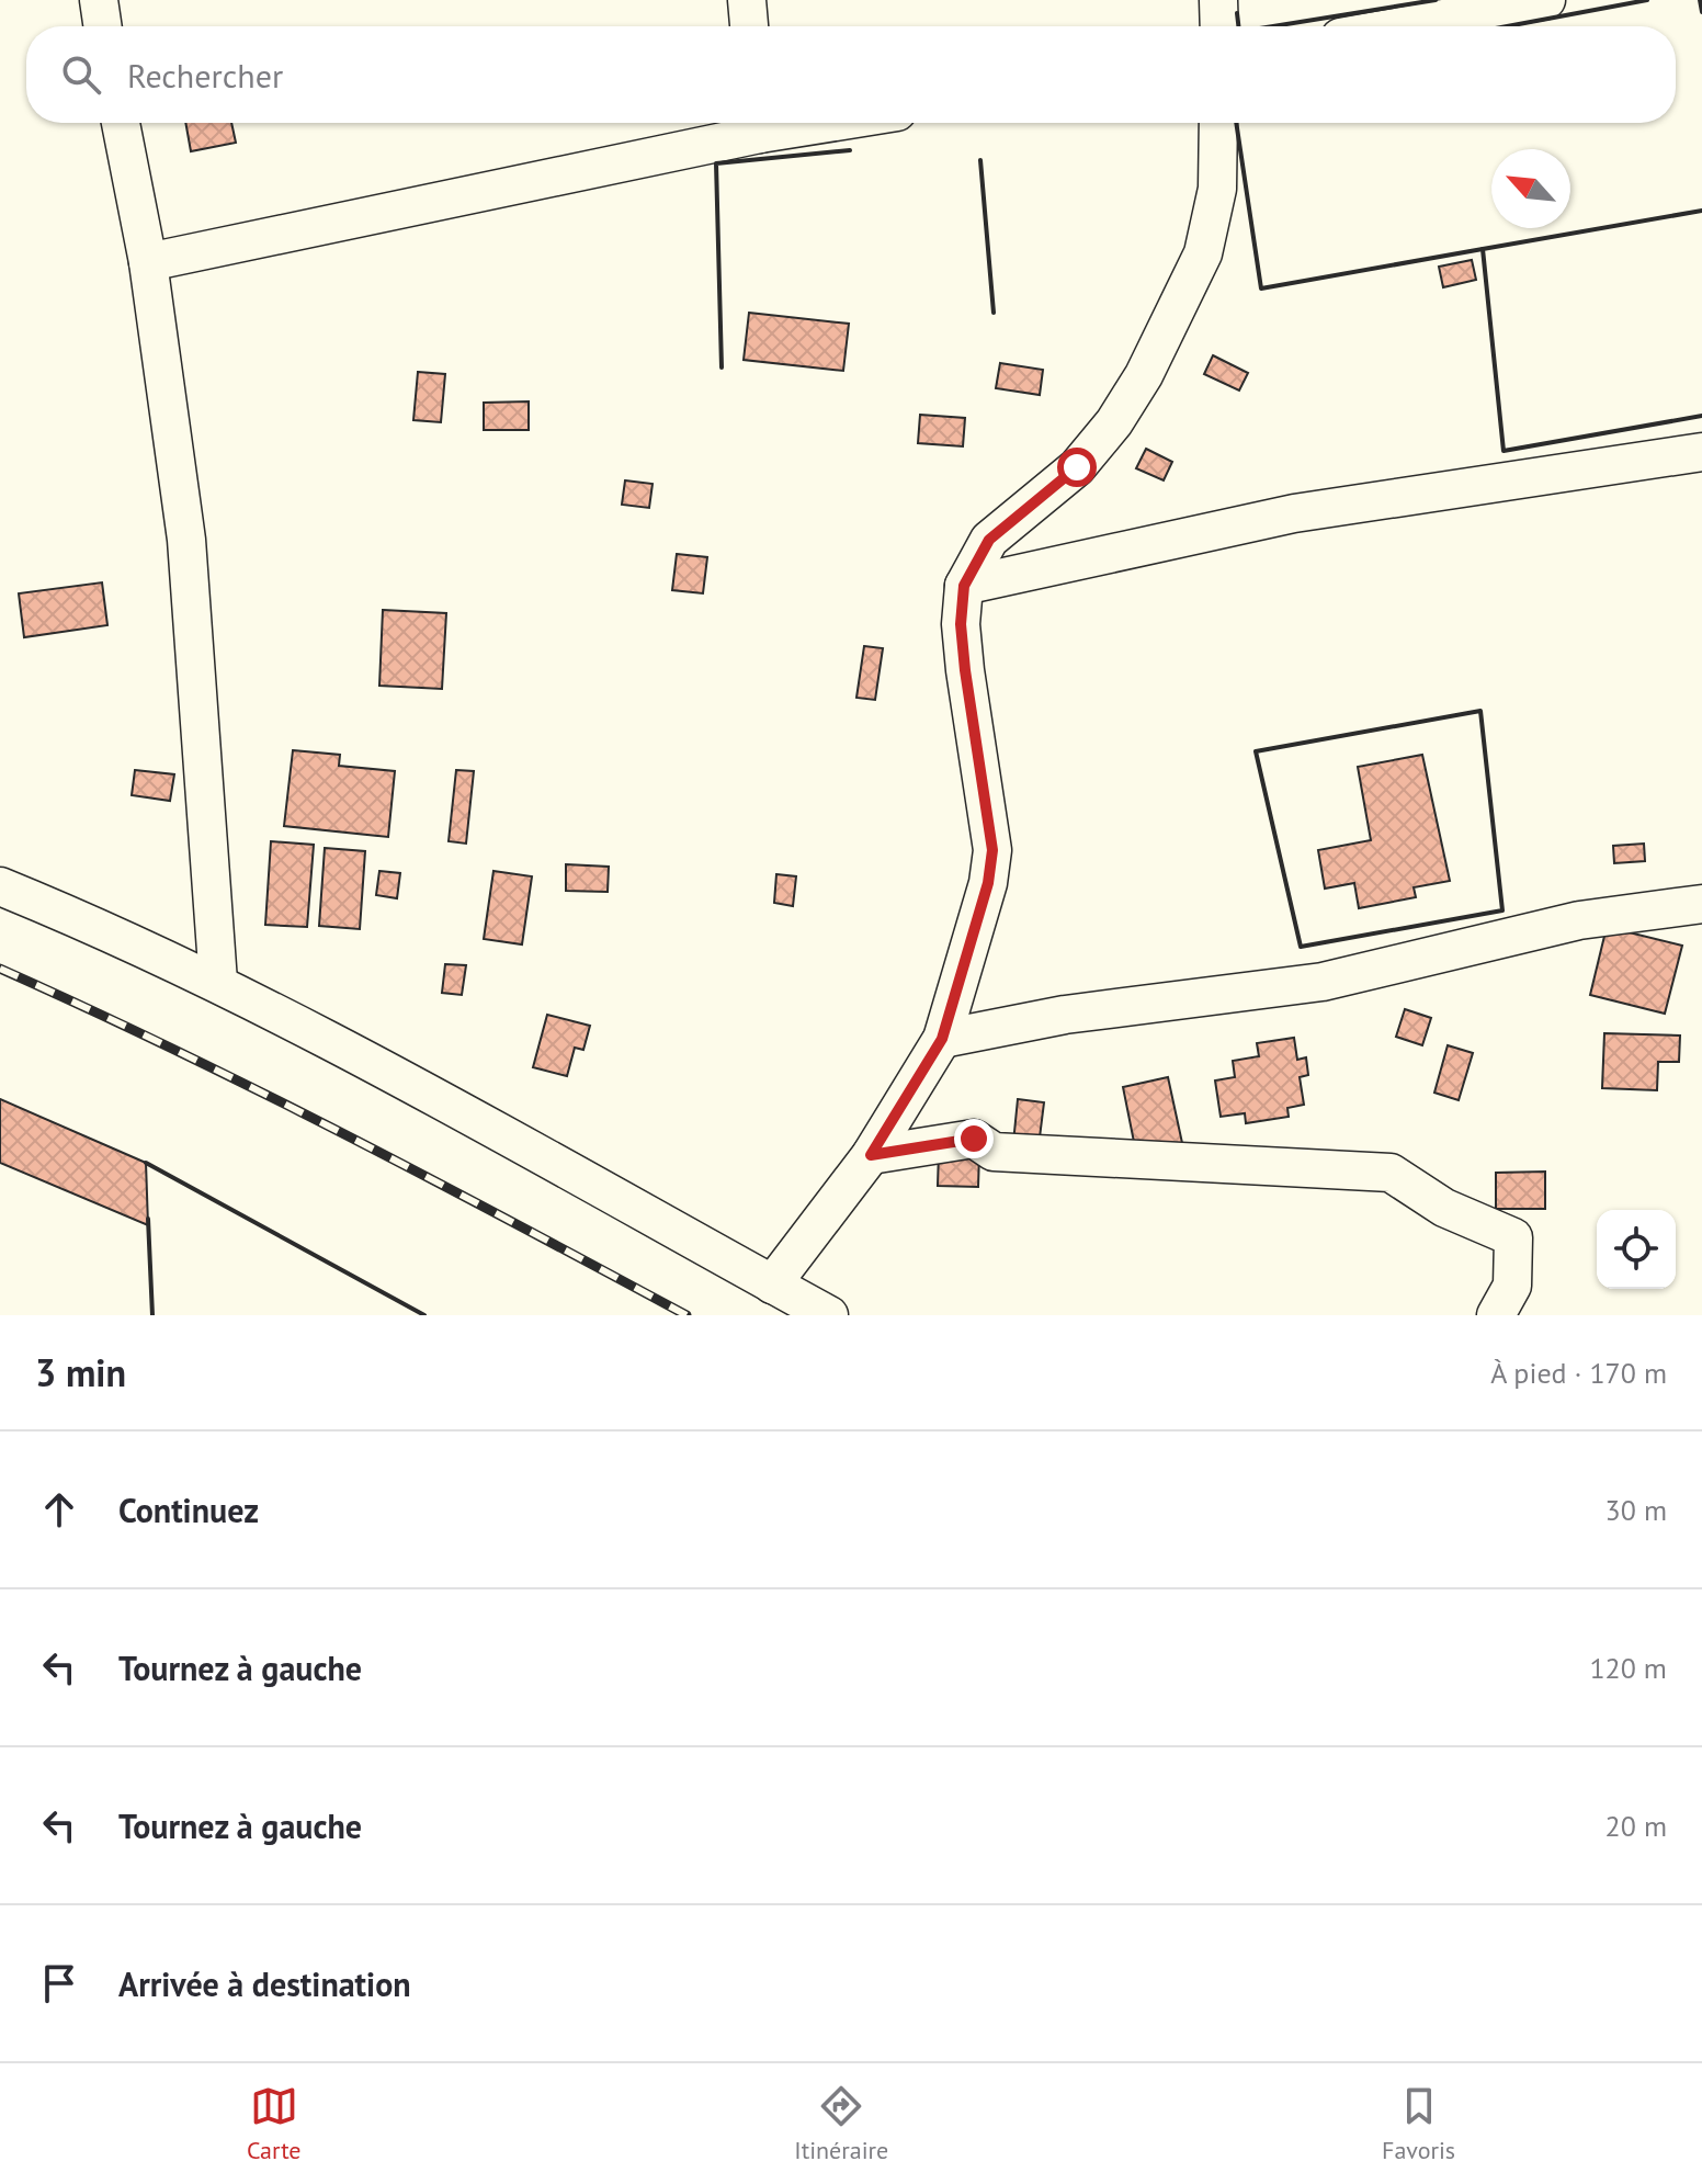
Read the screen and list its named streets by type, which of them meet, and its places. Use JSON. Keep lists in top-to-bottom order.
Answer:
{
  "north": "top left",
  "page": {
    "search": "Rechercher",
    "heading": ["3 min", "À pied · 170 m"],
    "list": [
      ["Continuez", "30 m"],
      ["Tournez à gauche", "120 m"],
      ["Tournez à gauche", "20 m"],
      "Arrivée à destination"
    ],
    "nav": ["Carte", "Itinéraire", "Favoris"]
  }
}
